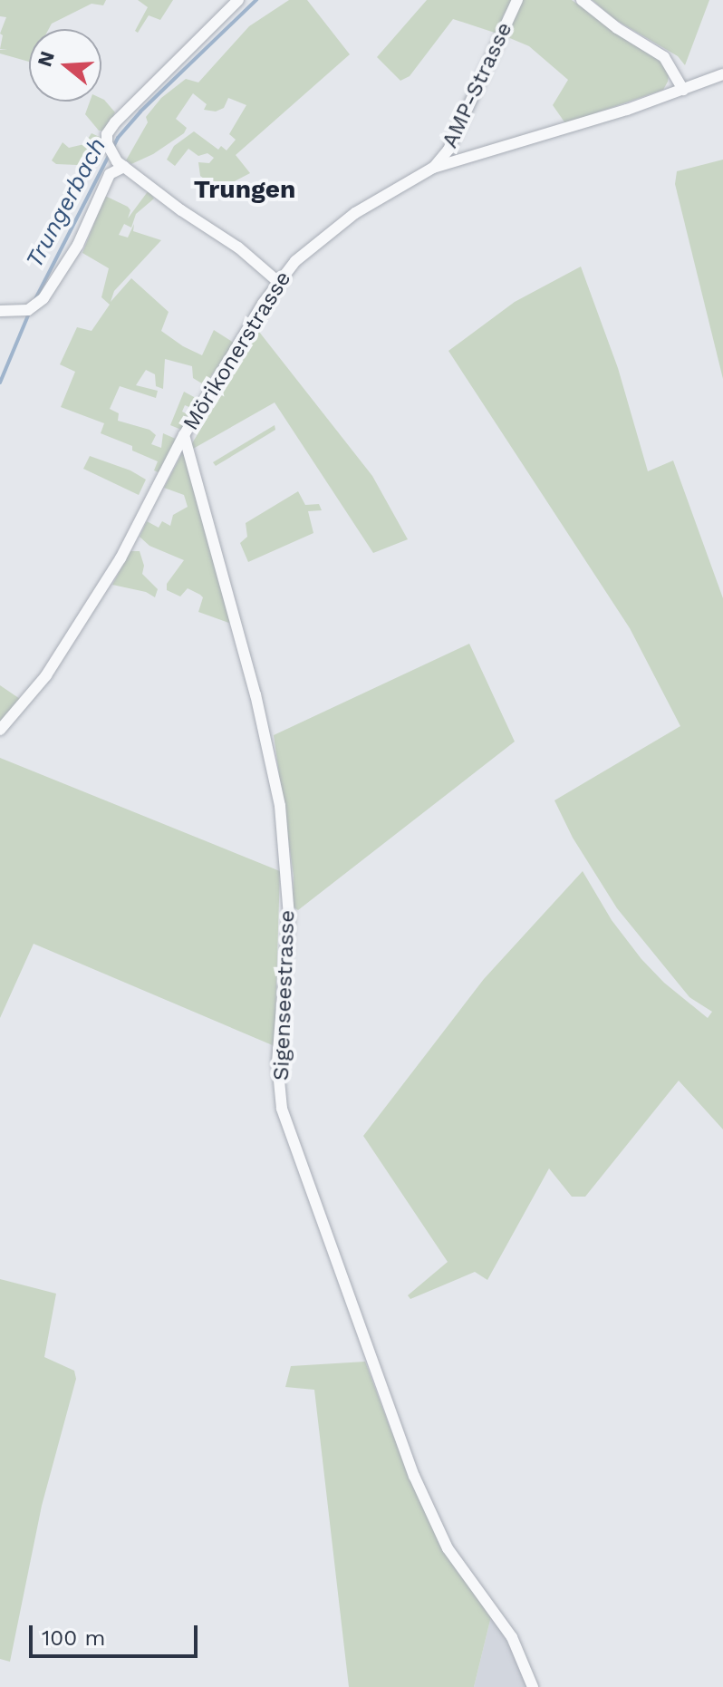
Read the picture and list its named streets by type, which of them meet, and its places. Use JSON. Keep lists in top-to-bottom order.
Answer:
{
  "streets": {
    "street": ["AMP-Strasse", "Mörikonerstrasse", "Sigenseestrasse"]
  },
  "crossings": [
    ["AMP-Strasse", "Mörikonerstrasse"],
    ["Mörikonerstrasse", "Sigenseestrasse"]
  ],
  "districts": ["Trungen"],
  "water": ["Trungerbach"],
  "scale_bar": "100 m",
  "north": "left"
}
